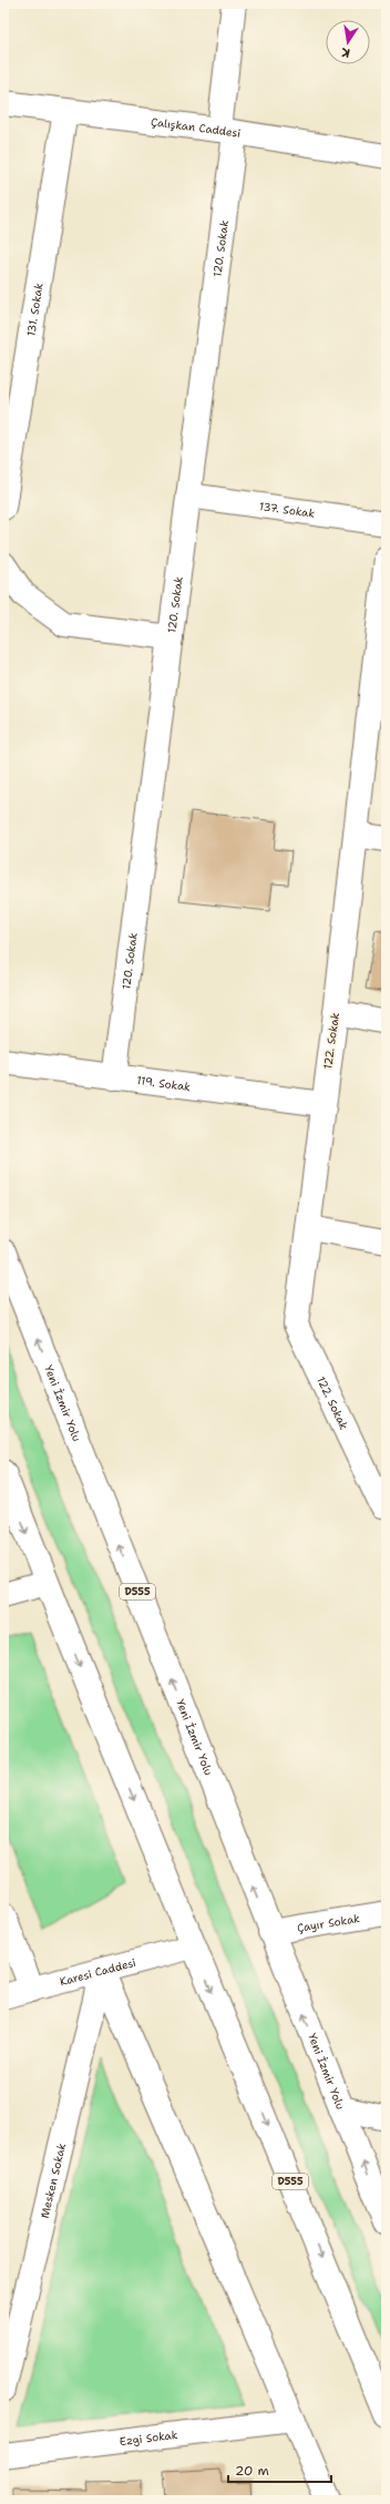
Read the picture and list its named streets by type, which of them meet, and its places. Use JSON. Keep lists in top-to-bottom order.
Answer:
{
  "streets": {
    "main road": [
      "Çalışkan Caddesi",
      "120. Sokak",
      "131. Sokak",
      "137. Sokak",
      "122. Sokak",
      "119. Sokak",
      "Yeni İzmir Yolu",
      "D555",
      "Çayır Sokak",
      "Karesi Caddesi",
      "Mesken Sokak",
      "Ezgi Sokak"
    ]
  },
  "crossings": [
    ["Çalışkan Caddesi", "120. Sokak"],
    ["Çalışkan Caddesi", "131. Sokak"],
    ["120. Sokak", "137. Sokak"],
    ["120. Sokak", "119. Sokak"],
    ["122. Sokak", "119. Sokak"],
    ["Yeni İzmir Yolu", "Çayır Sokak"],
    ["D555", "Karesi Caddesi"],
    ["Karesi Caddesi", "Mesken Sokak"]
  ],
  "scale_bar": "20 m",
  "north": "bottom"
}
